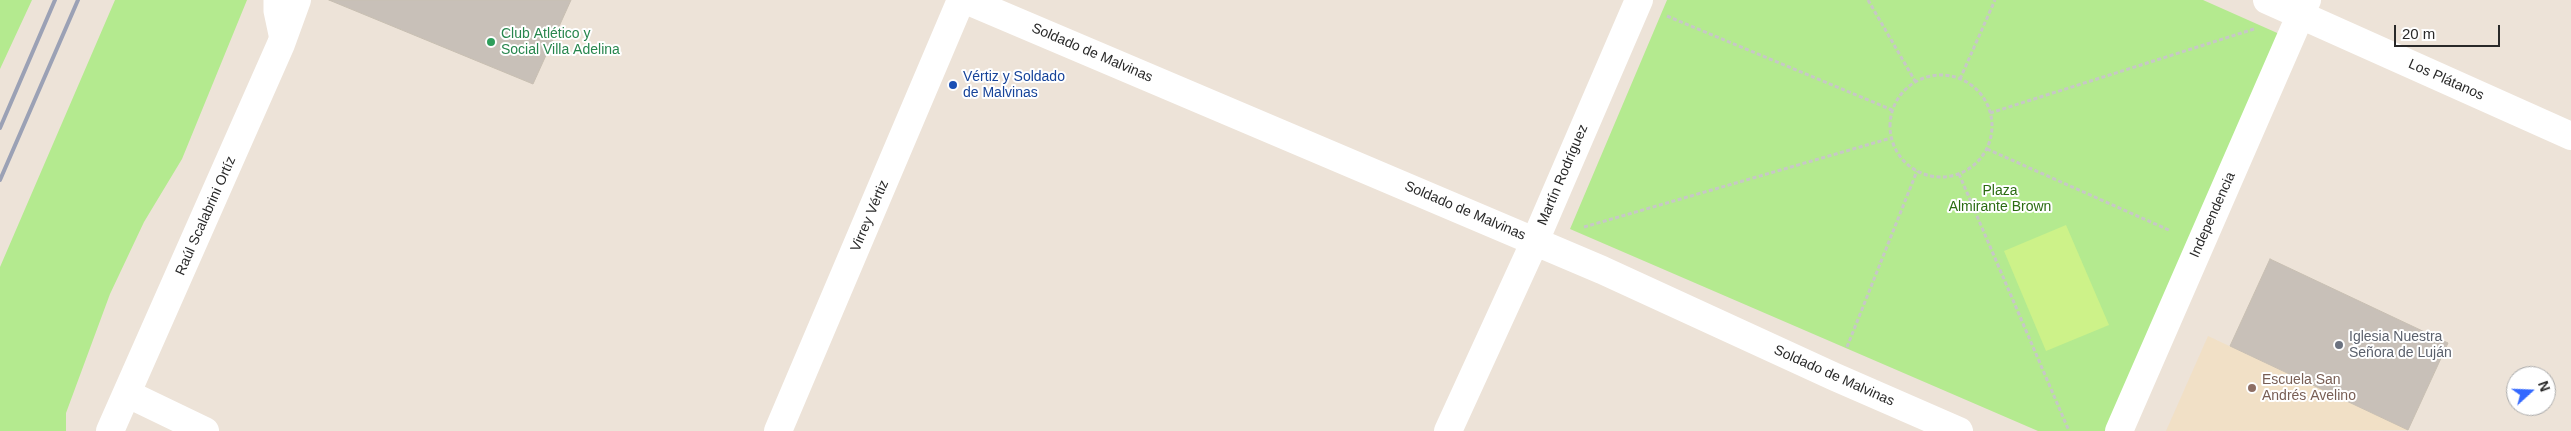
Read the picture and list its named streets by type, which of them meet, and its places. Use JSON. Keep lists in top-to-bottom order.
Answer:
{
  "streets": {
    "street": [
      "Soldado de Malvinas",
      "Los Plátanos",
      "Martín Rodríguez",
      "Independencia",
      "Raúl Scalabrini Ortíz",
      "Virrey Vértiz"
    ]
  },
  "crossings": [
    ["Soldado de Malvinas", "Martín Rodríguez"],
    ["Los Plátanos", "Independencia"]
  ],
  "parks": ["Plaza Almirante Brown"],
  "places": [
    "Club Atlético y Social Villa Adelina",
    "Vértiz y Soldado de Malvinas",
    "Iglesia Nuestra Señora de Luján",
    "Escuela San Andrés Avelino"
  ],
  "scale_bar": "20 m",
  "north": "right"
}
